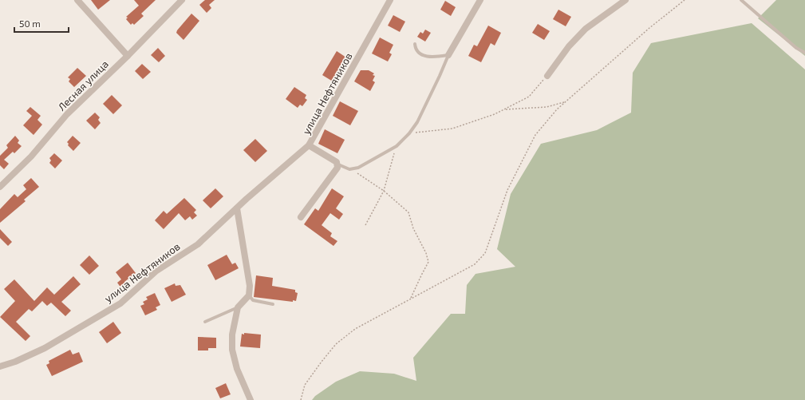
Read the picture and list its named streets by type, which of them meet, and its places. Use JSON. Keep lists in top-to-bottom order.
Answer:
{
  "streets": {
    "street": ["Лесная улица", "улица Нефтяников"]
  },
  "scale_bar": "50 m"
}
